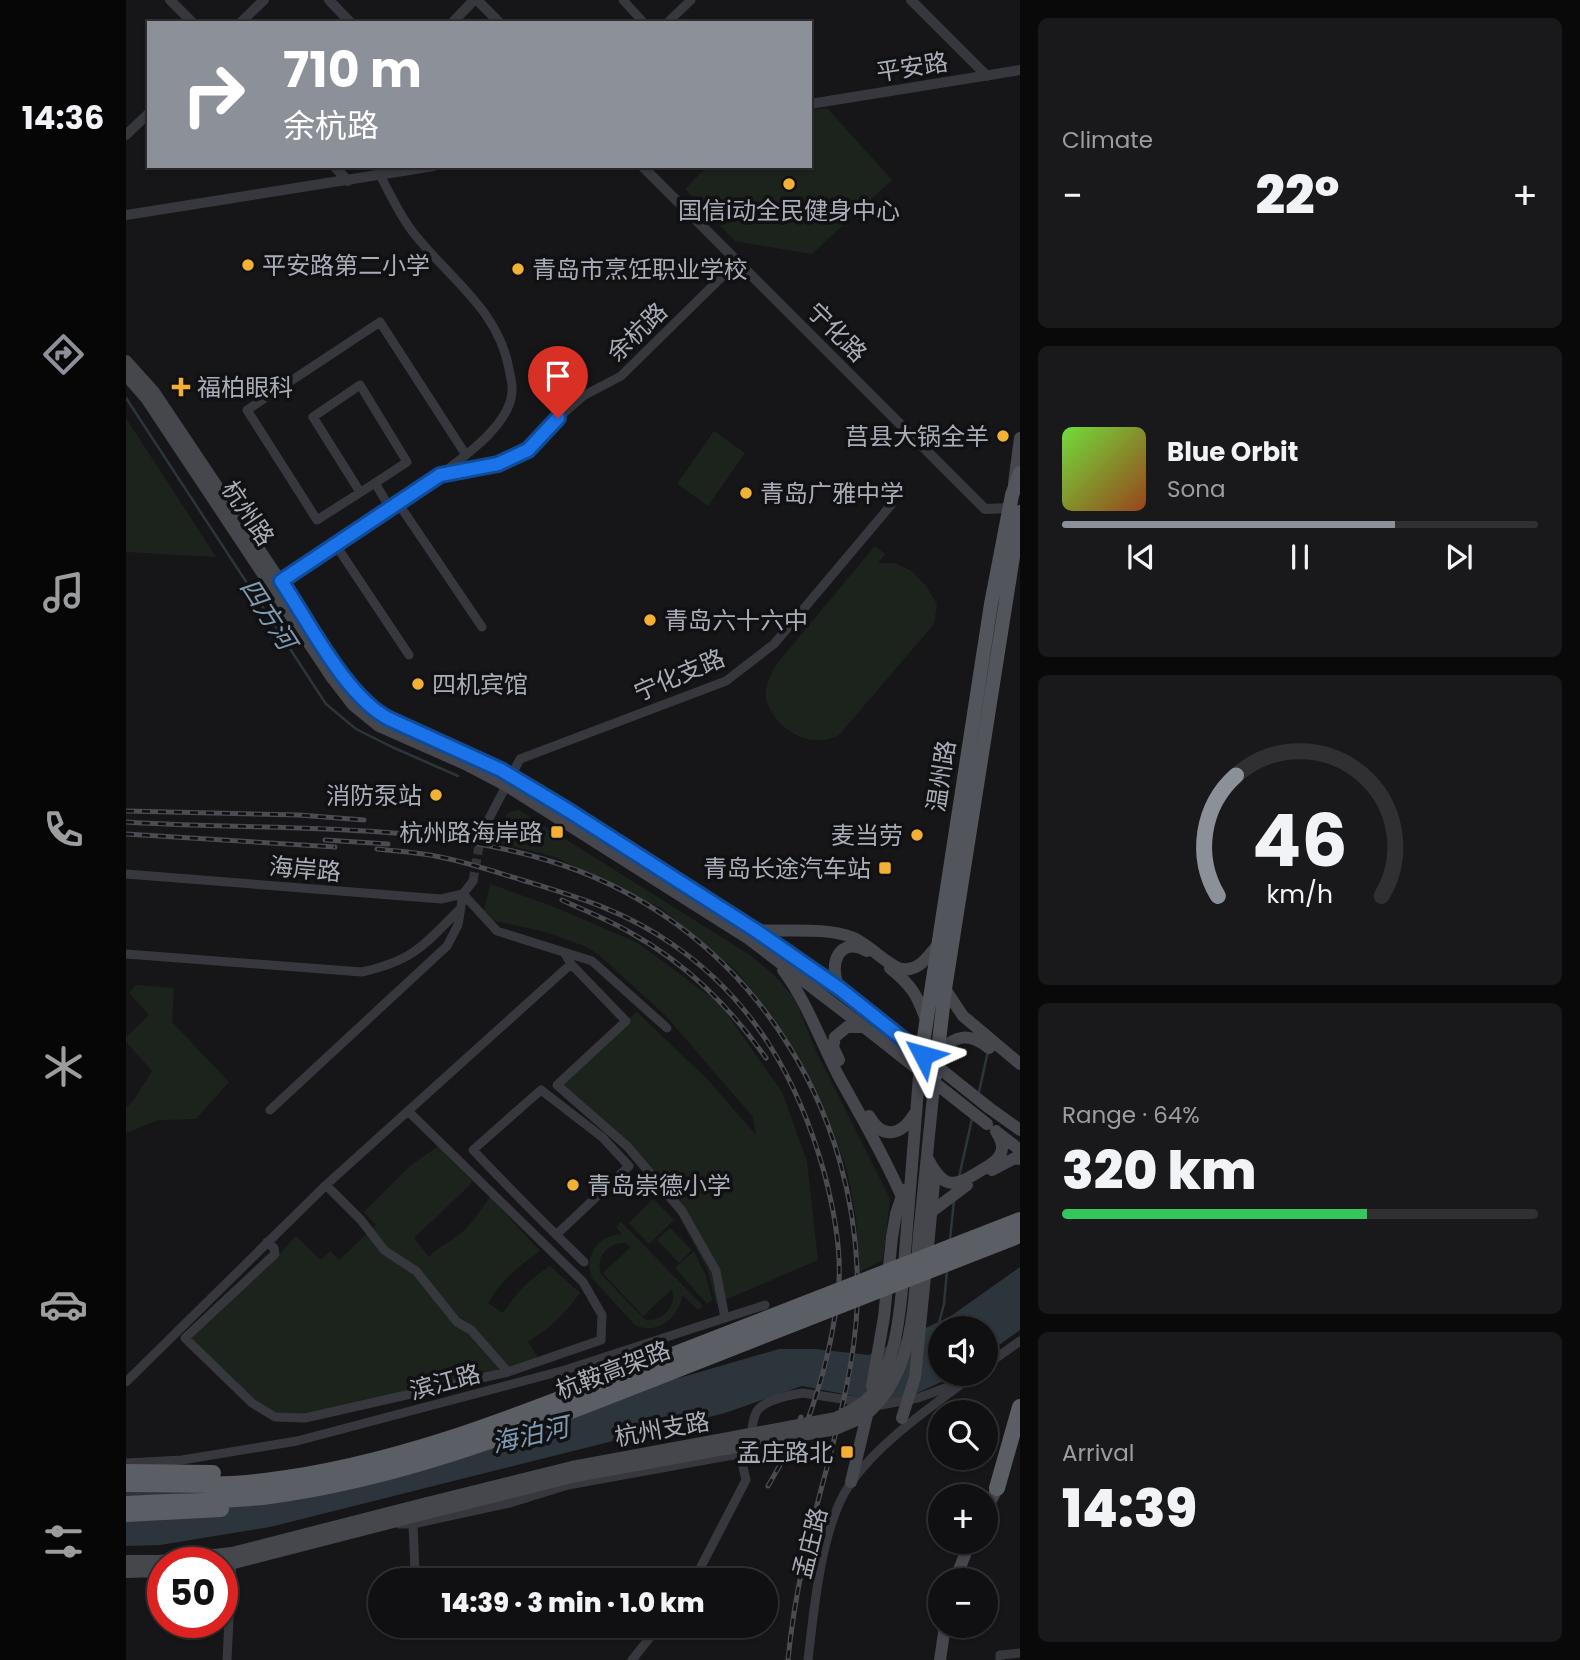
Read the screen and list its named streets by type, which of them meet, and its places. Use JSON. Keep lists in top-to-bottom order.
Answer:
{
  "streets": {
    "highway": ["杭鞍高架路"],
    "main road": ["杭州路", "温州路", "杭州支路"],
    "street": [
      "平安路",
      "余杭路",
      "宁化路",
      "宁化支路",
      "海岸路",
      "滨江路",
      "孟庄路"
    ]
  },
  "crossings": [
    ["余杭路", "宁化路"],
    ["余杭路", "杭州路"],
    ["宁化路", "温州路"],
    ["杭州路", "宁化支路"],
    ["温州路", "杭州支路"]
  ],
  "water": ["四方河", "海泊河"],
  "places": {
    "other": [
      "国信i动全民健身中心",
      "平安路第二小学",
      "青岛市烹饪职业学校",
      "莒县大锅全羊",
      "青岛广雅中学",
      "青岛六十六中",
      "四机宾馆",
      "消防泵站",
      "麦当劳",
      "青岛崇德小学"
    ],
    "health": ["福柏眼科"],
    "transit": ["杭州路海岸路", "青岛长途汽车站", "孟庄路北"]
  },
  "page": {
    "tabs": "14:36",
    "tile": [
      "Climate",
      ["Range · 64%", "320 km"],
      ["Arrival", "14:39"]
    ],
    "turn": ["710 m", "余杭路"],
    "heat": ["−", "22°", "+"],
    "song": ["Blue Orbit", "Sona"],
    "map_buttons": ["+", "−"],
    "limit": "50",
    "trip": "14:39 · 3 min · 1.0 km",
    "gauge": ["46", "km/h"]
  }
}
